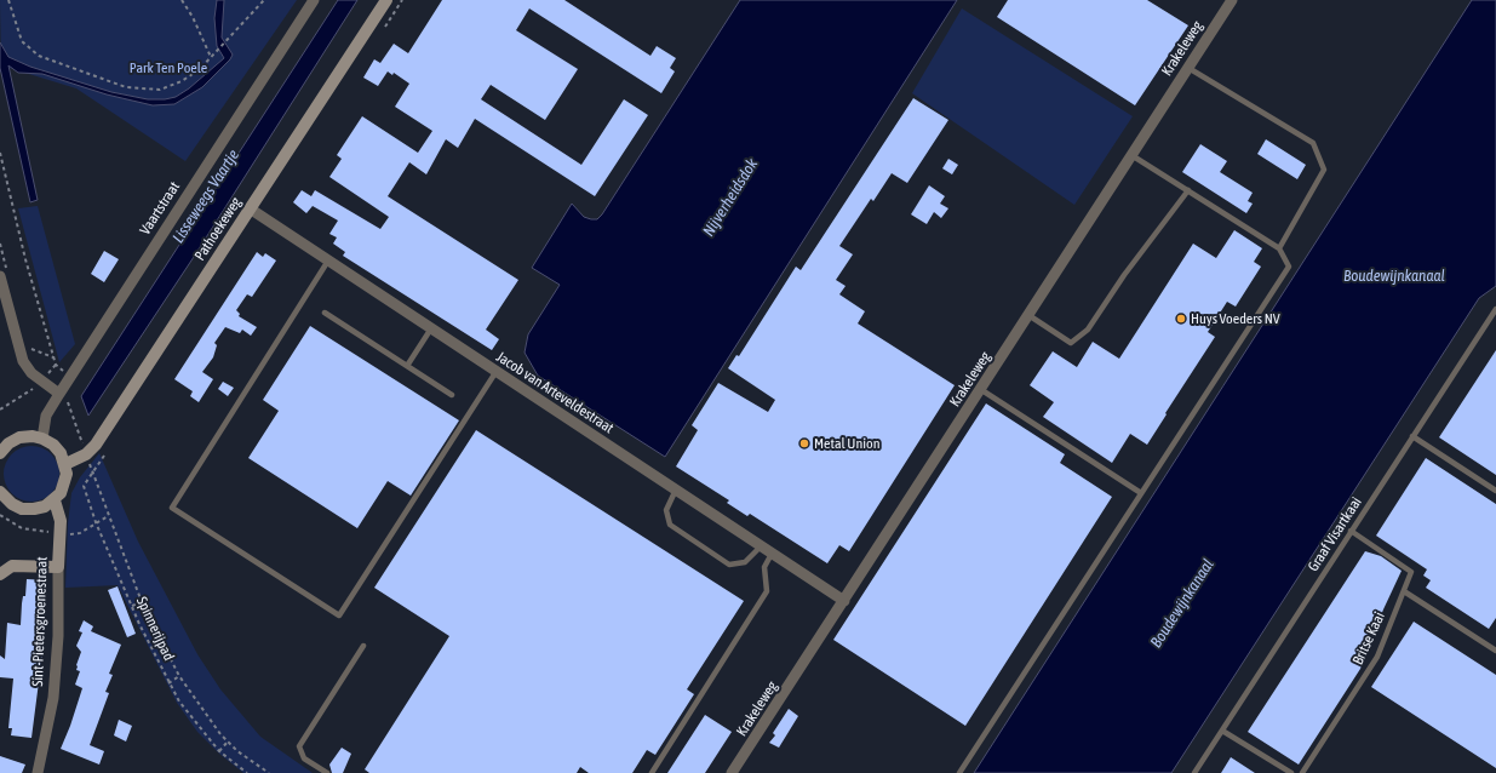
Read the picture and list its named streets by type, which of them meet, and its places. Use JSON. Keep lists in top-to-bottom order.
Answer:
{
  "streets": {
    "main road": ["Pathoekeweg", "Sint-Pietersgroenestraat"],
    "street": ["Krakeleweg", "Vaartstraat", "Jacob van Arteveldestraat"],
    "lane": ["Graaf Visartkaai", "Britse Kaai"],
    "path": ["Spinnerijpad"]
  },
  "crossings": [
    ["Krakeleweg", "Jacob van Arteveldestraat"],
    ["Pathoekeweg", "Jacob van Arteveldestraat"],
    ["Graaf Visartkaai", "Britse Kaai"]
  ],
  "water": ["Lisseweegs Vaartje", "Nijverheidsdok", "Boudewijnkanaal"],
  "parks": ["Park Ten Poele"],
  "places": ["Huys Voeders NV", "Metal Union"]
}
